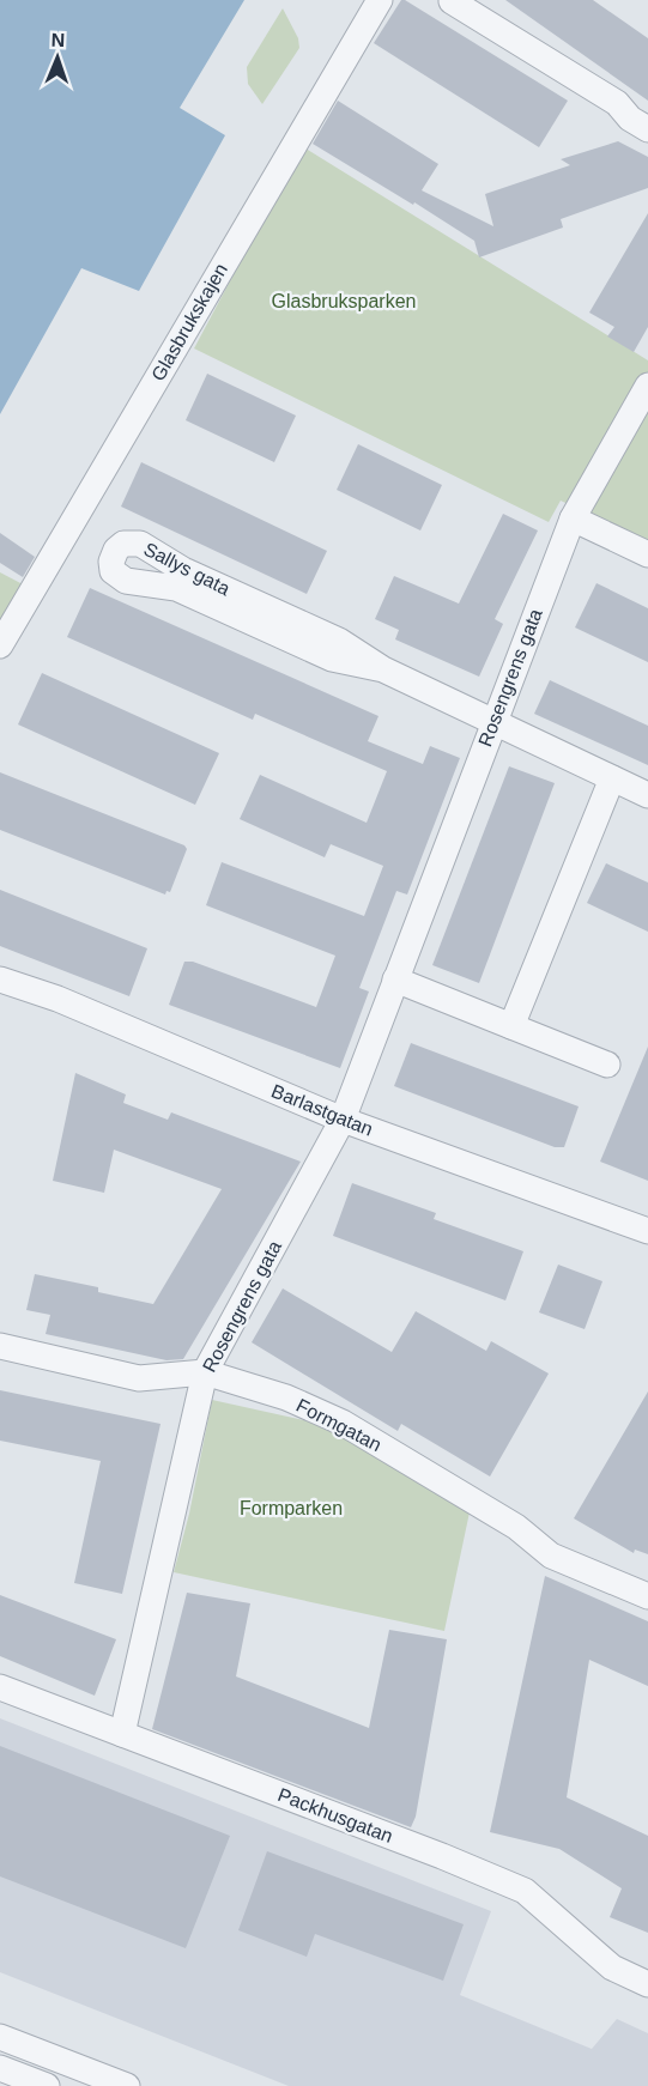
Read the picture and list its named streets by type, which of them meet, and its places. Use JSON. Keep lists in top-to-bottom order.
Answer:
{
  "streets": {
    "street": [
      "Glasbrukskajen",
      "Sallys gata",
      "Rosengrens gata",
      "Barlastgatan",
      "Formgatan",
      "Packhusgatan"
    ]
  },
  "crossings": [
    ["Sallys gata", "Rosengrens gata"],
    ["Rosengrens gata", "Barlastgatan"],
    ["Rosengrens gata", "Formgatan"],
    ["Rosengrens gata", "Packhusgatan"]
  ],
  "parks": ["Glasbruksparken", "Formparken"],
  "north": "top"
}
